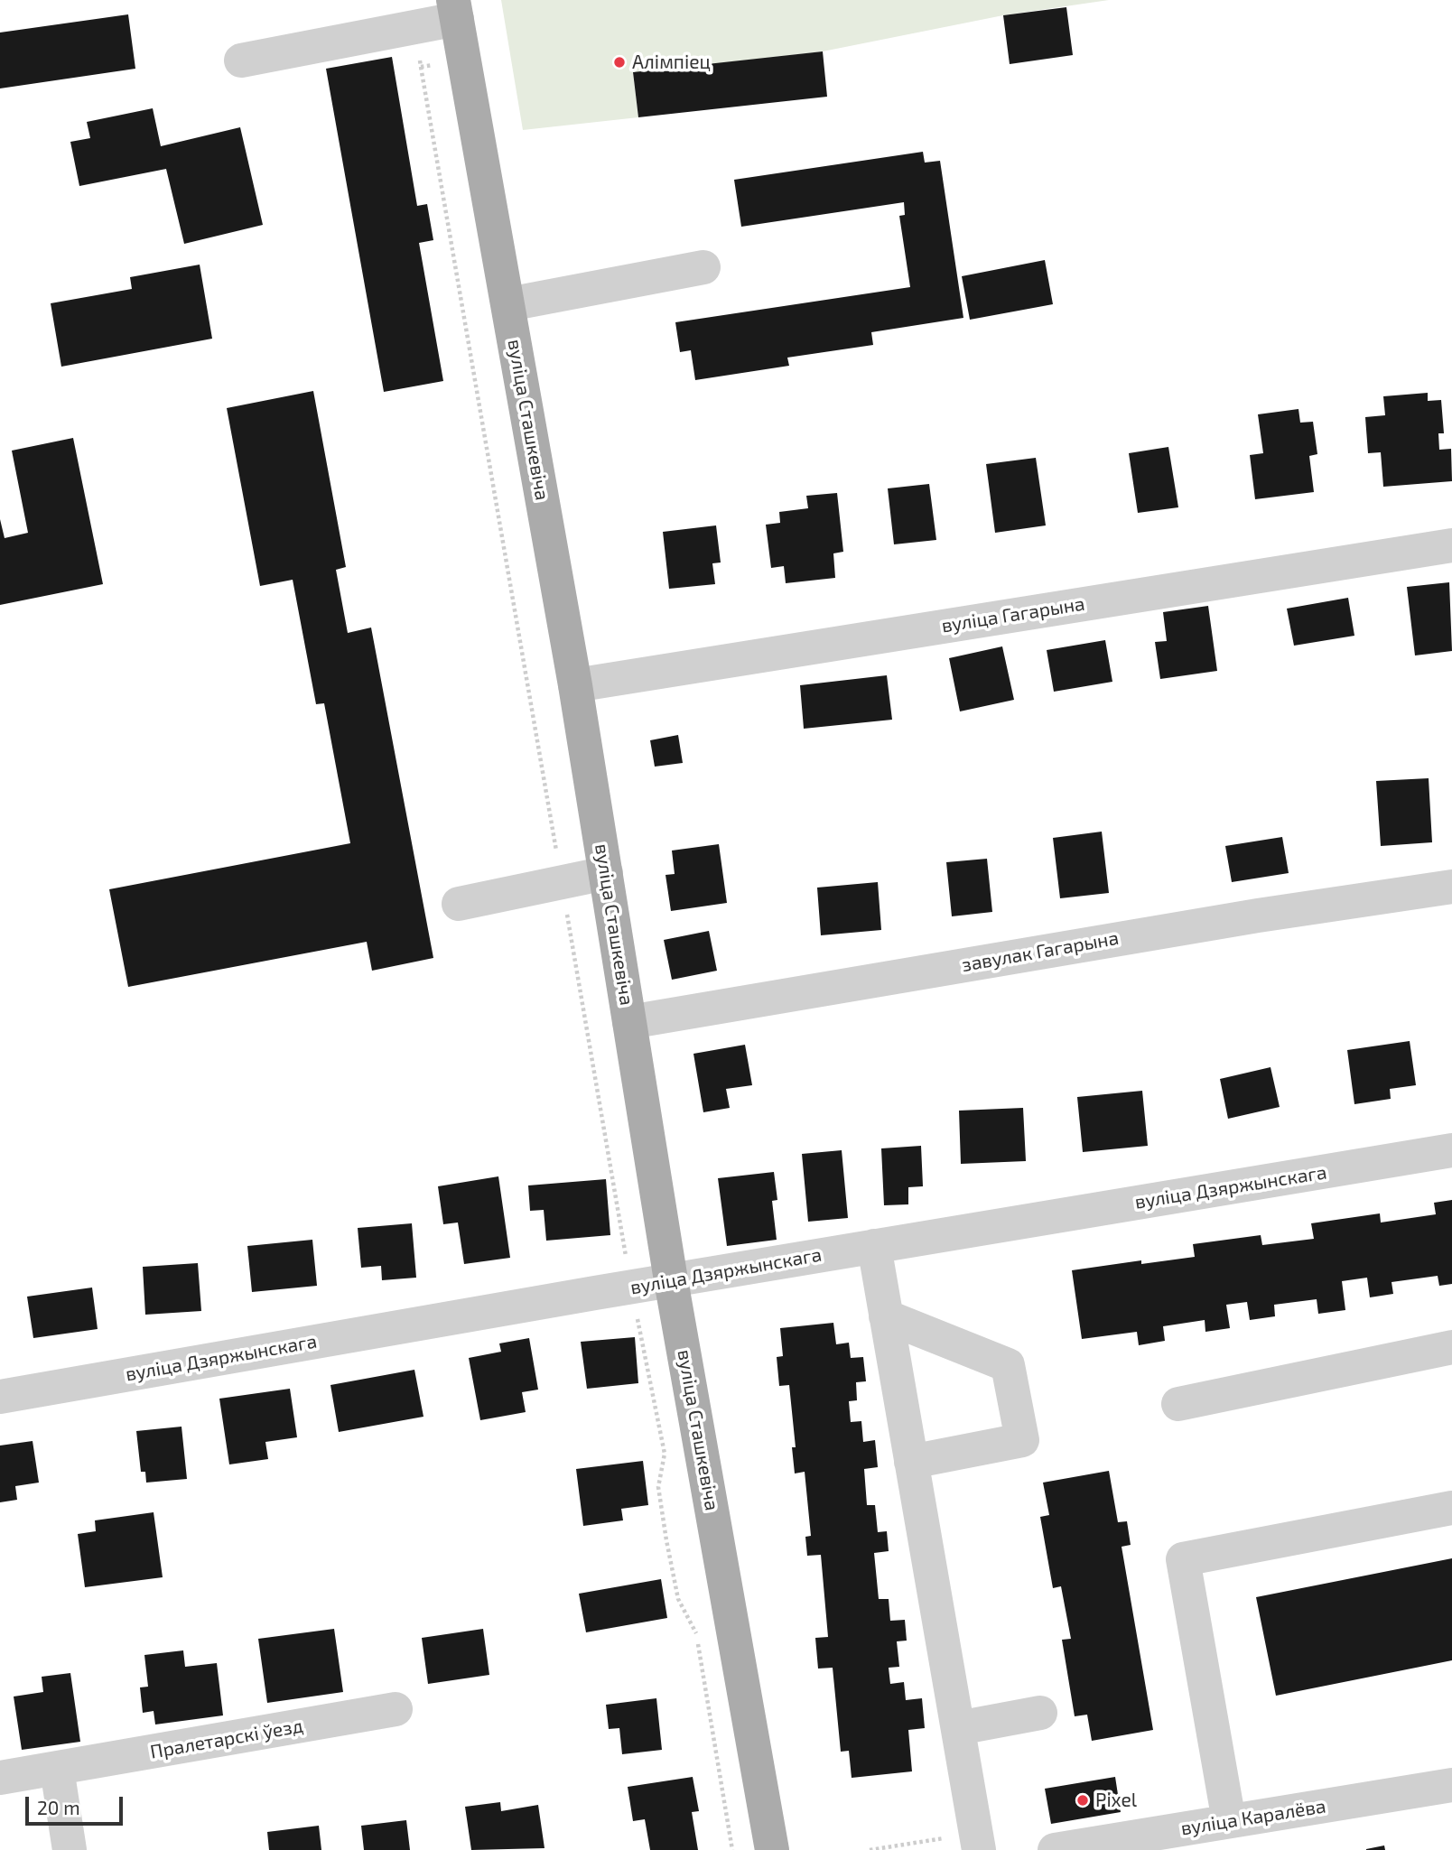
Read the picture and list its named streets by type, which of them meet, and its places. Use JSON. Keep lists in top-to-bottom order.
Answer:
{
  "streets": {
    "main road": ["вуліца Сташкевіча"],
    "street": [
      "вуліца Гагарына",
      "завулак Гагарына",
      "вуліца Дзяржынскага",
      "Пралетарскі ўезд",
      "вуліца Каралёва"
    ]
  },
  "crossings": [
    ["вуліца Сташкевіча", "вуліца Гагарына"],
    ["вуліца Сташкевіча", "завулак Гагарына"],
    ["вуліца Сташкевіча", "вуліца Дзяржынскага"]
  ],
  "places": ["Алімпіец", "Pixel"],
  "scale_bar": "20 m"
}
